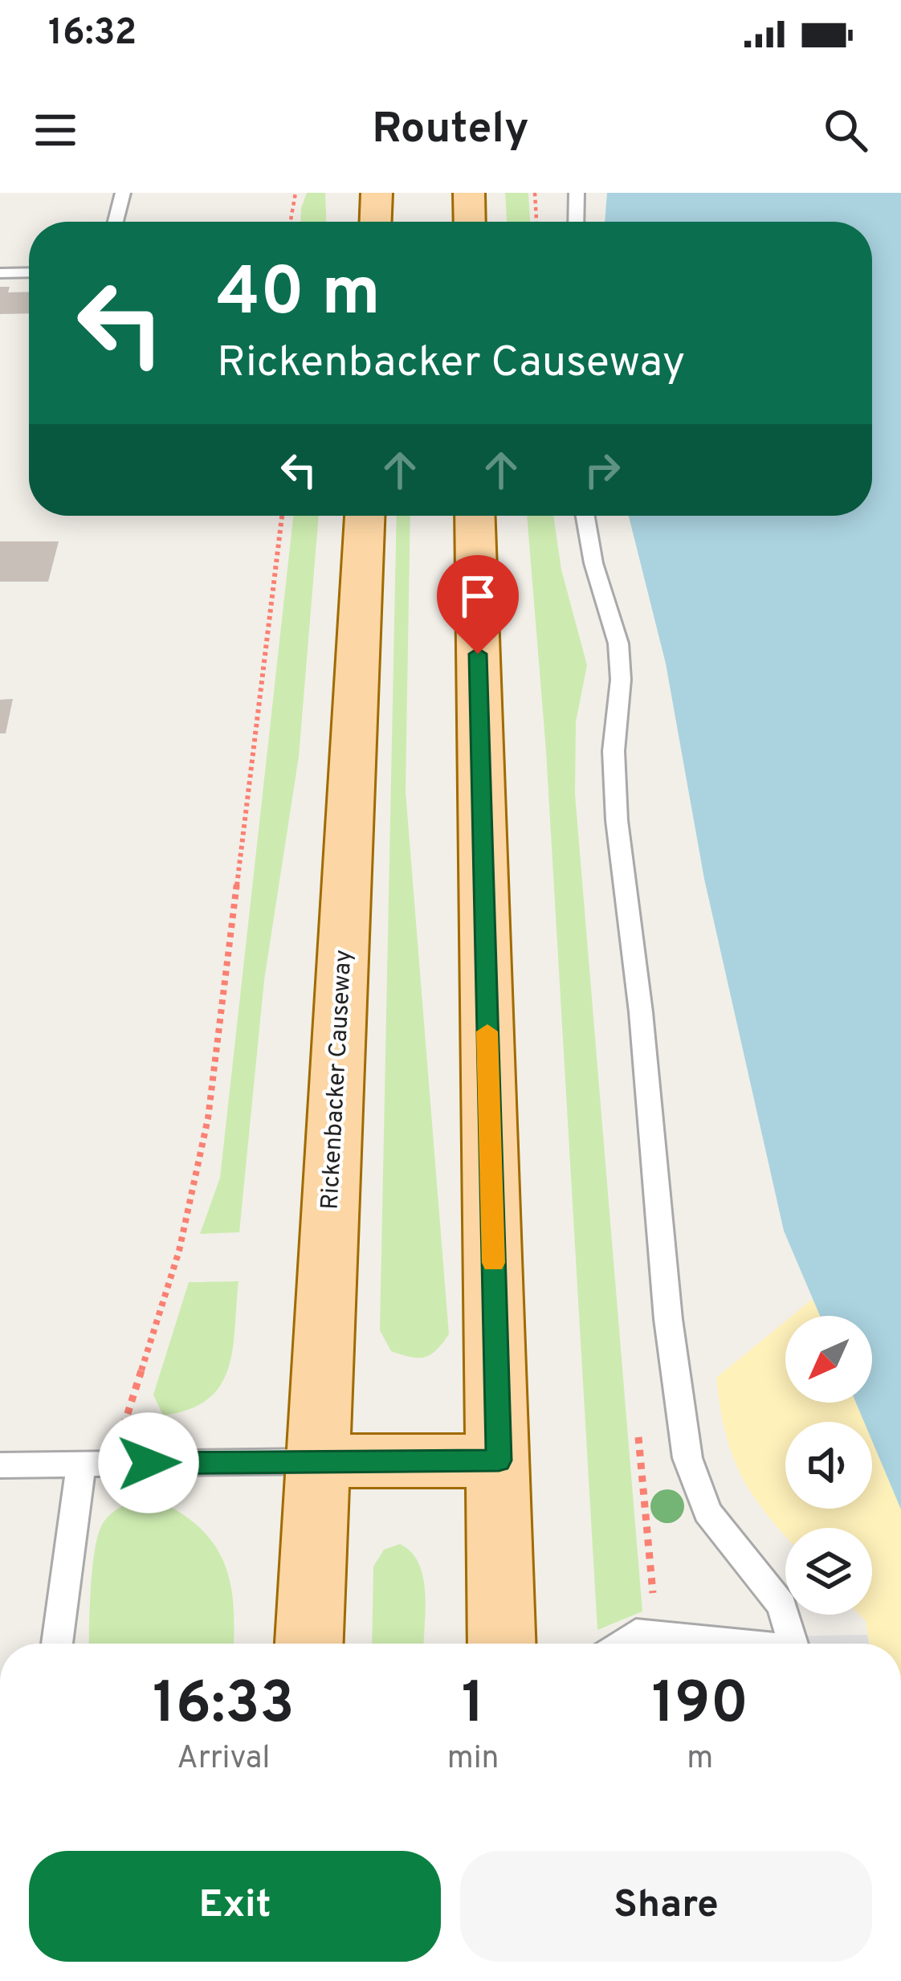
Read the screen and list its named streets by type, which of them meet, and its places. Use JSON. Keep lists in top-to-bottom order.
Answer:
{
  "streets": {
    "main road": ["Rickenbacker Causeway"]
  },
  "north": "bottom left",
  "page": {
    "status": "16:32",
    "header": "Routely",
    "turn": ["40 m", "Rickenbacker Causeway"],
    "eta": [
      "16:33",
      "Arrival",
      "1",
      "min",
      "190",
      "m"
    ],
    "buttons": ["Exit", "Share"]
  }
}
